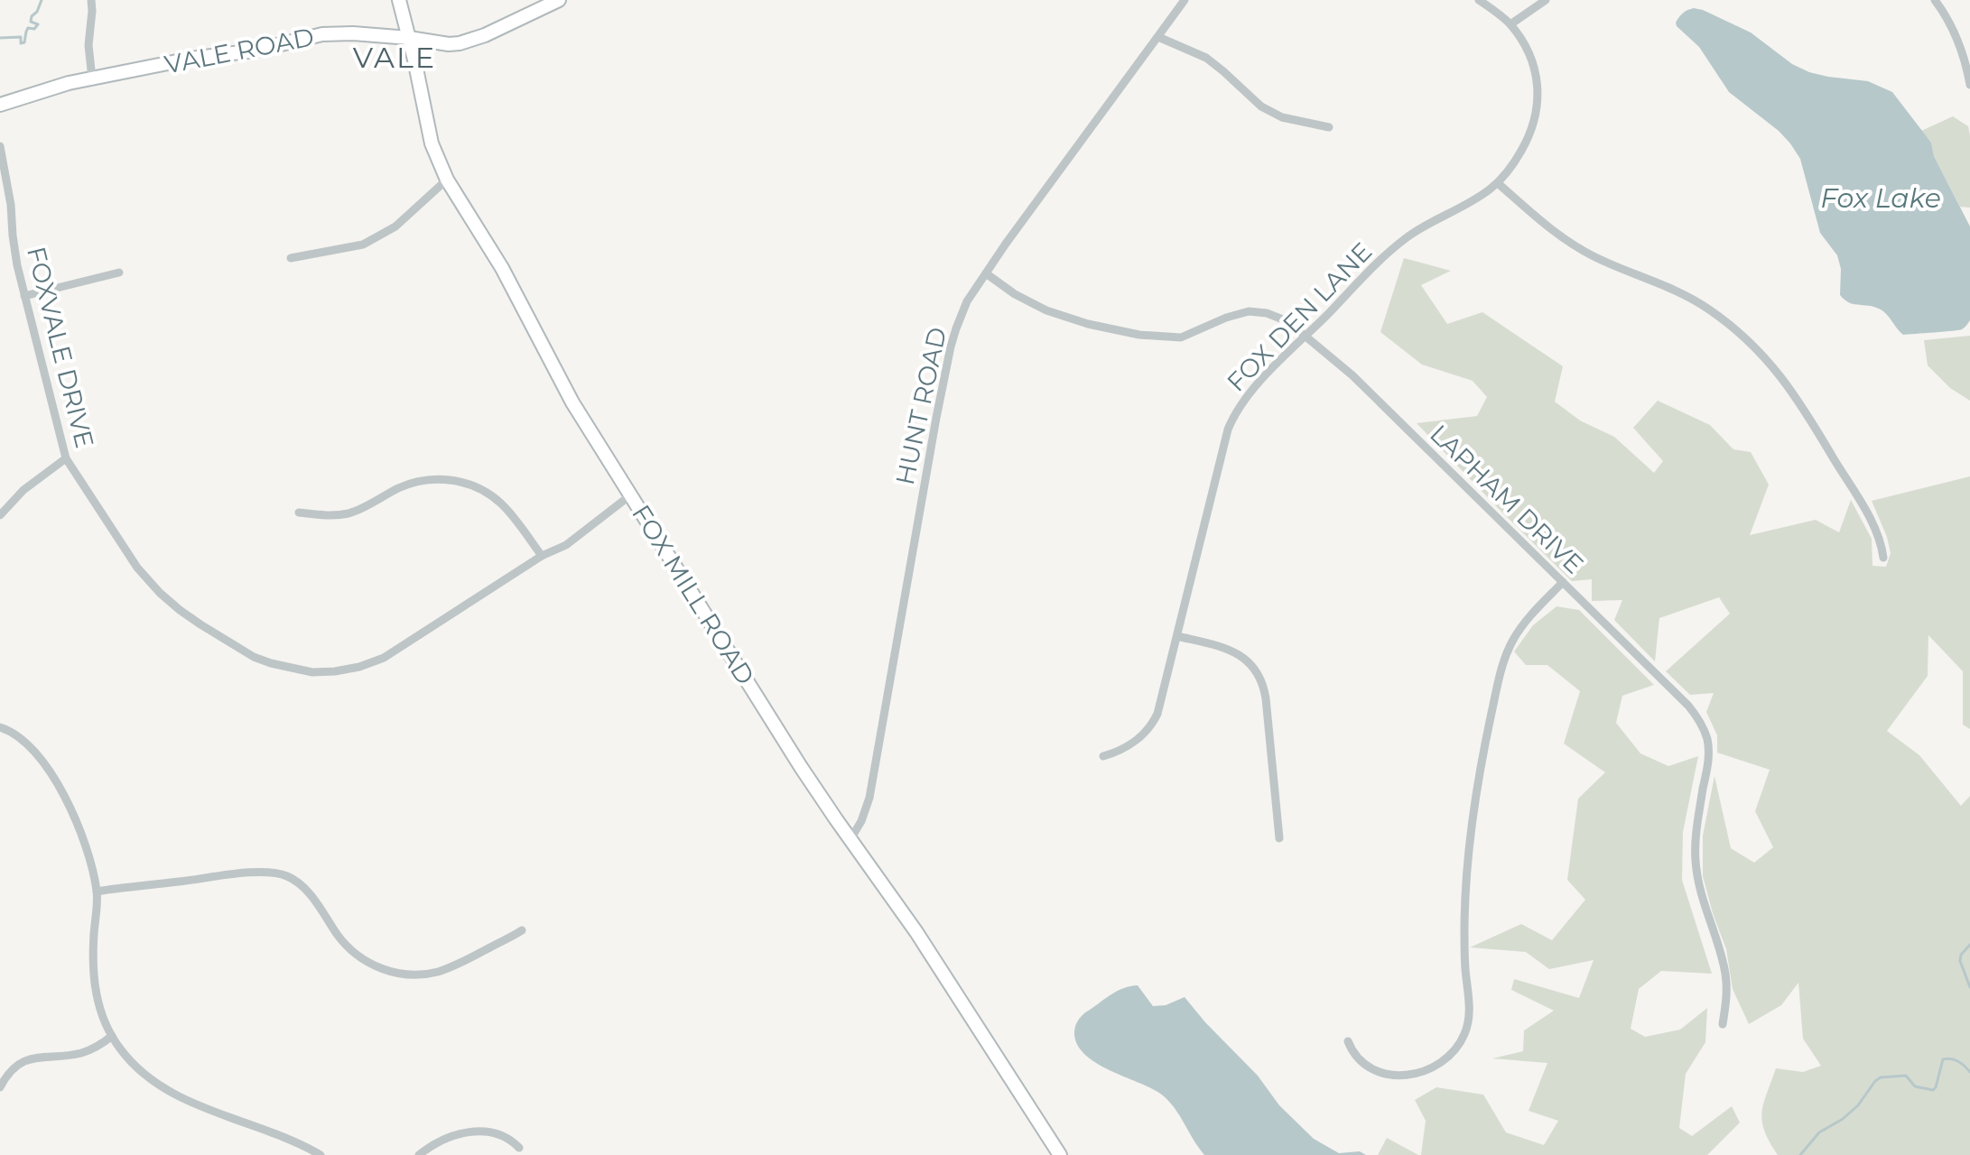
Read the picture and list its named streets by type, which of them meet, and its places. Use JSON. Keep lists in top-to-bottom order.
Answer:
{
  "streets": {
    "main road": ["VALE ROAD", "FOX MILL ROAD"],
    "street": [
      "FOX DEN LANE",
      "FOXVALE DRIVE",
      "HUNT ROAD",
      "LAPHAM DRIVE"
    ]
  },
  "crossings": [
    ["VALE ROAD", "FOX MILL ROAD"],
    ["FOX DEN LANE", "LAPHAM DRIVE"],
    ["FOXVALE DRIVE", "FOX MILL ROAD"],
    ["HUNT ROAD", "LAPHAM DRIVE"],
    ["HUNT ROAD", "FOX MILL ROAD"]
  ],
  "districts": ["VALE"],
  "water": ["Fox Lake"]
}
